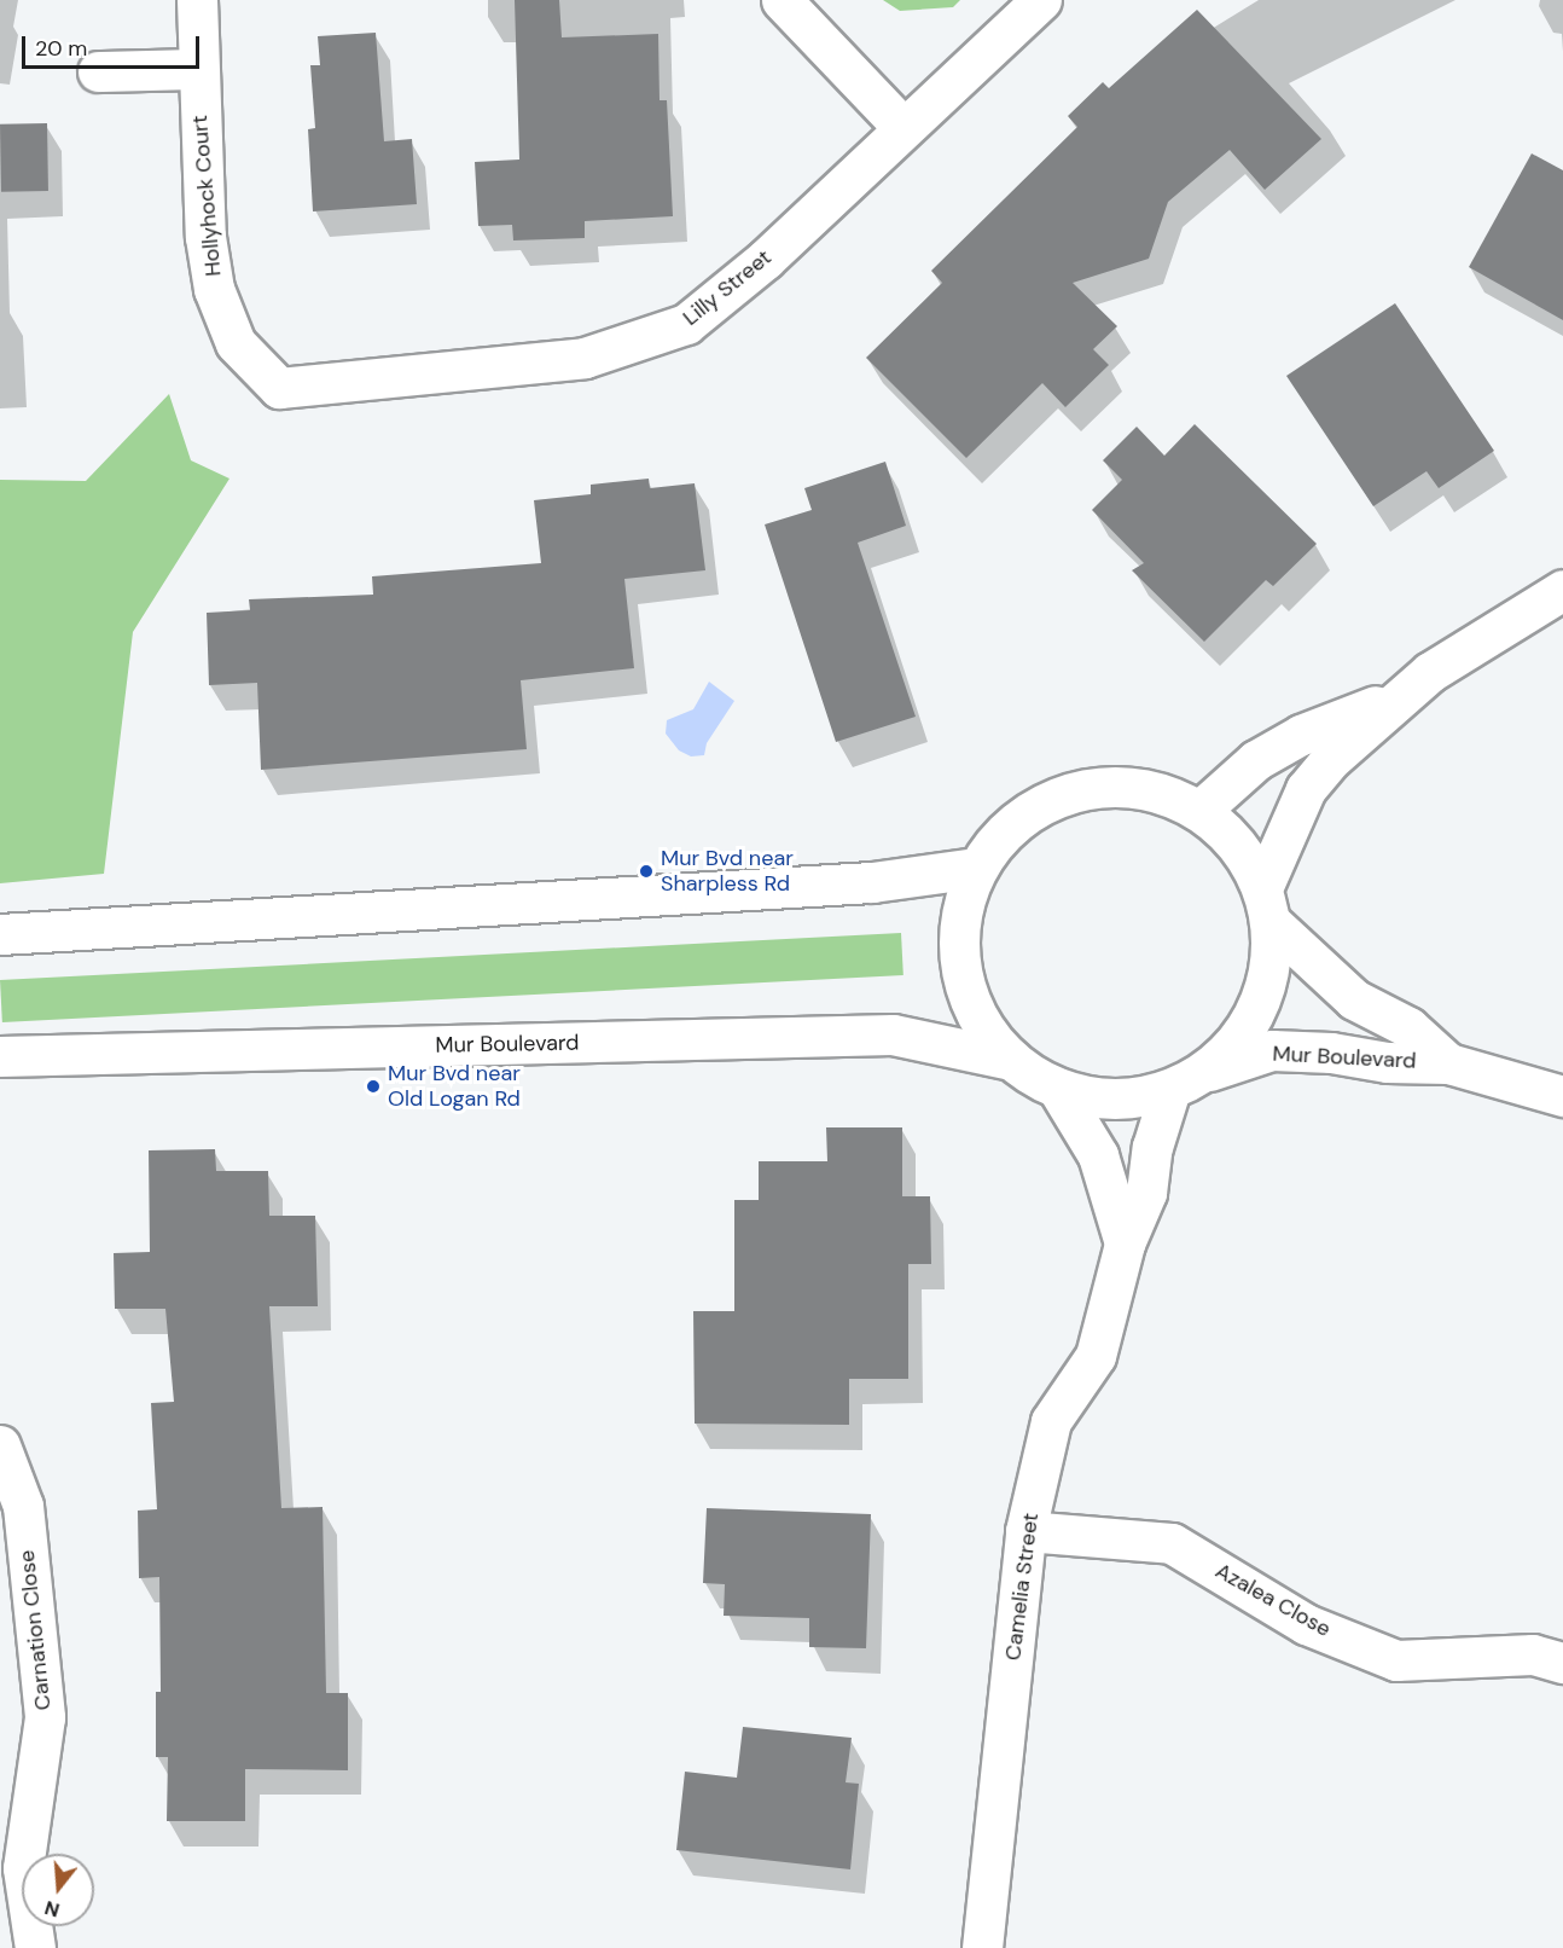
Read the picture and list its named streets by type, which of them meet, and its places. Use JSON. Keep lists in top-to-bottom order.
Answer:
{
  "streets": {
    "street": [
      "Hollyhock Court",
      "Lilly Street",
      "Mur Boulevard",
      "Camelia Street",
      "Azalea Close",
      "Carnation Close"
    ]
  },
  "crossings": [
    ["Hollyhock Court", "Lilly Street"],
    ["Mur Boulevard", "Camelia Street"],
    ["Camelia Street", "Azalea Close"]
  ],
  "places": ["Mur Bvd near Sharpless Rd", "Mur Bvd near Old Logan Rd"],
  "scale_bar": "20 m",
  "north": "bottom"
}
